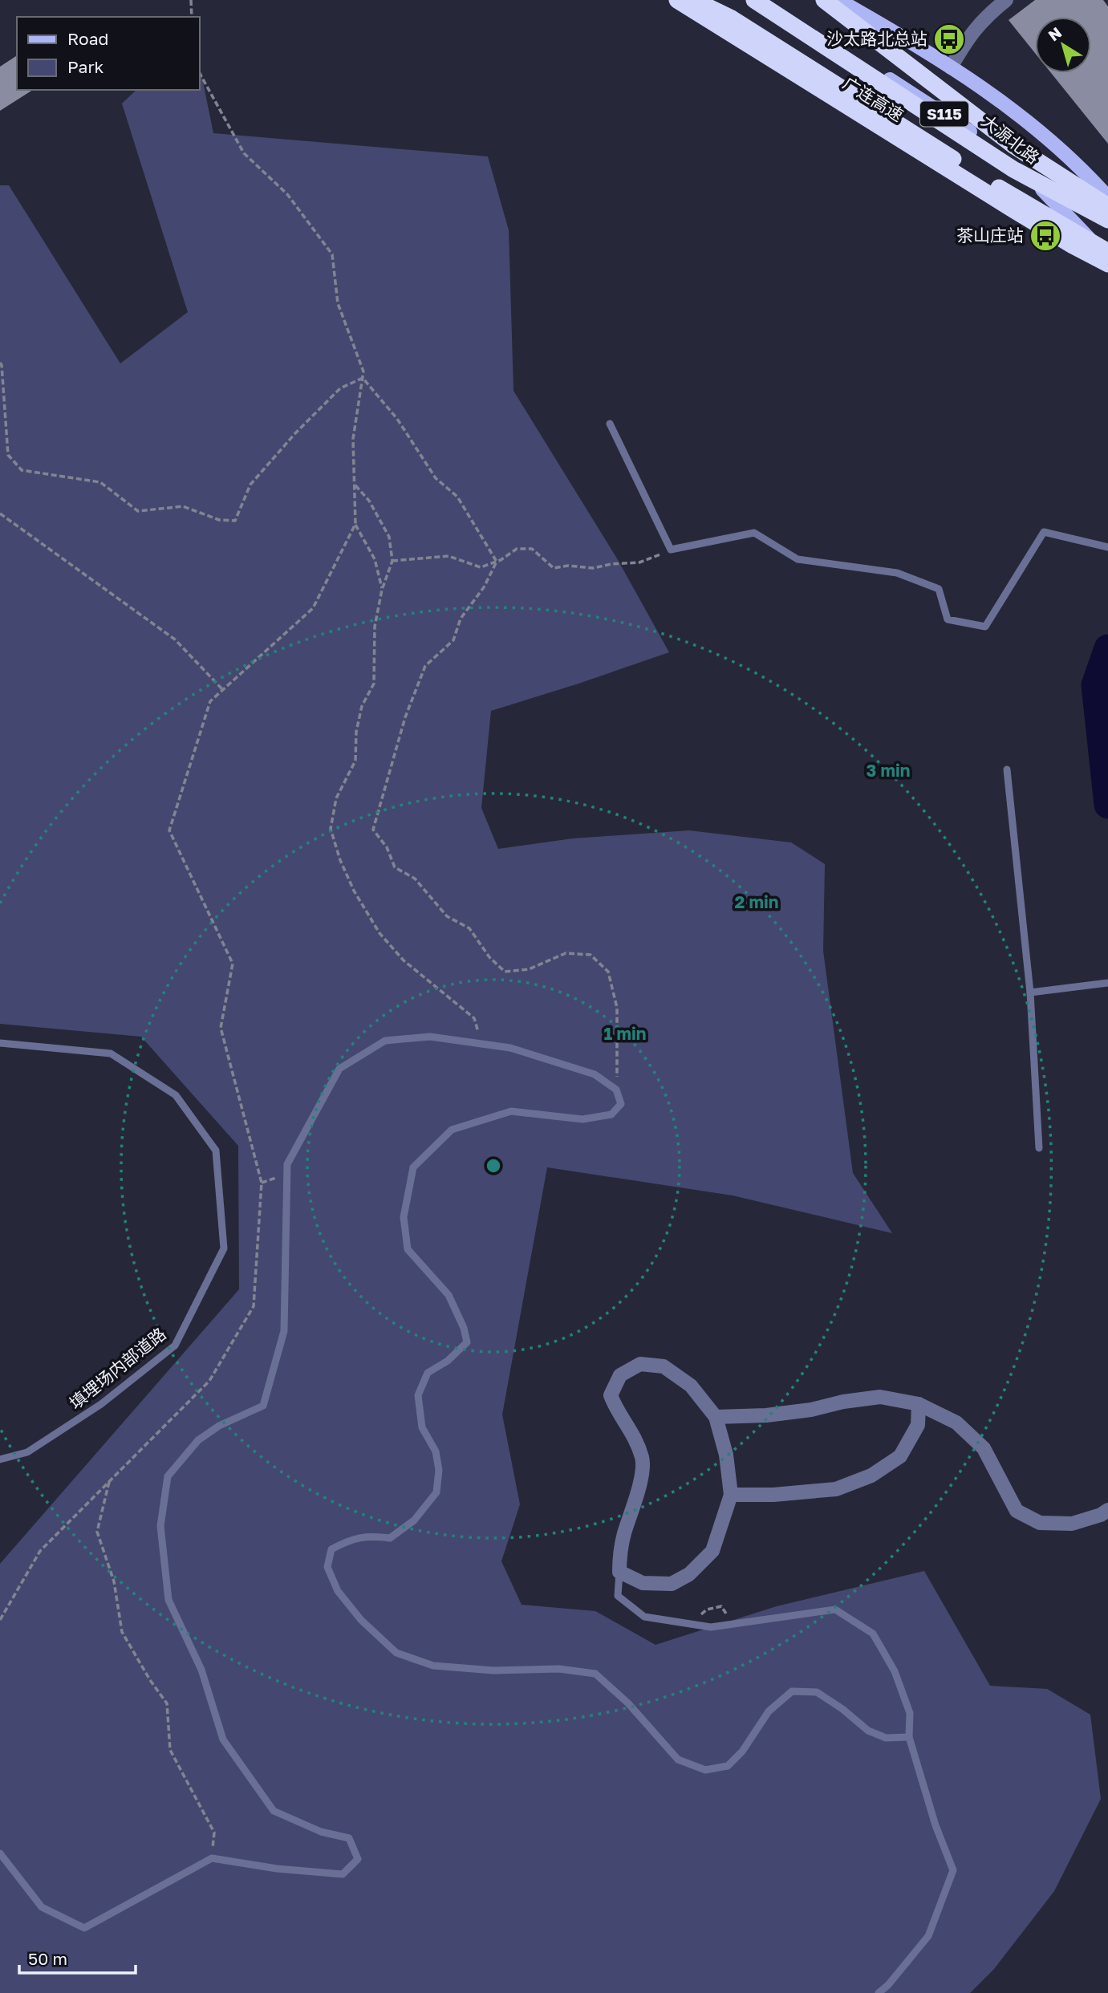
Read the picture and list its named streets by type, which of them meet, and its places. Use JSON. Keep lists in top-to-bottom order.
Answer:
{
  "streets": {
    "highway": ["广连高速"],
    "main road": ["S115", "大源北路"],
    "lane": ["填埋场内部道路"]
  },
  "crossings": [
    ["广连高速", "大源北路"]
  ],
  "places": {
    "bus stop": ["沙太路北总站", "茶山庄站"]
  },
  "legend": ["Road", "Park"],
  "scale_bar": "50 m",
  "north": "top left",
  "rings": ["3 min", "2 min", "1 min"]
}
